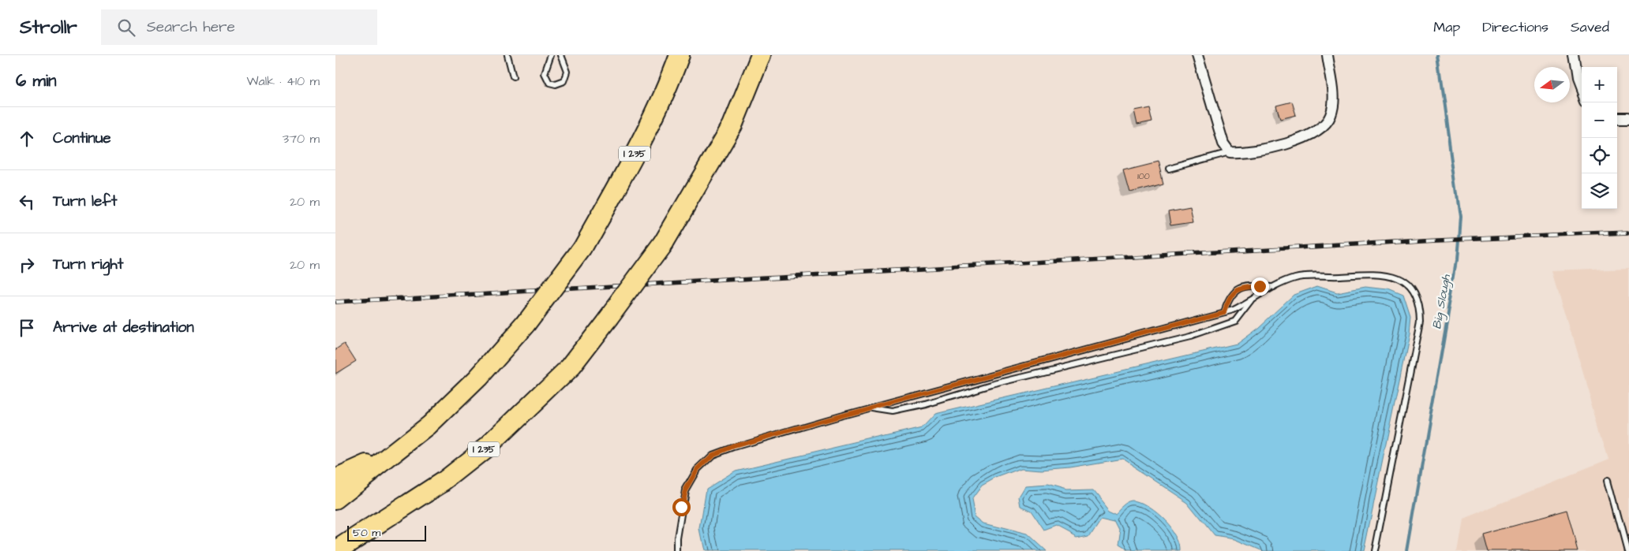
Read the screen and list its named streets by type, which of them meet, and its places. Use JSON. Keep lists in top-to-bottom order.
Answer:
{
  "streets": {
    "highway": ["I 235"]
  },
  "water": ["Big Slough"],
  "house_numbers": ["100"],
  "scale_bar": "50 m",
  "north": "left",
  "page": {
    "header": "Strollr",
    "search": "Search here",
    "nav": ["Map", "Directions", "Saved"],
    "heading": ["6 min", "Walk · 410 m"],
    "map_buttons": ["+", "−"],
    "list": [
      ["Continue", "370 m"],
      ["Turn left", "20 m"],
      ["Turn right", "20 m"],
      "Arrive at destination"
    ],
    "scale": "50 m"
  }
}
